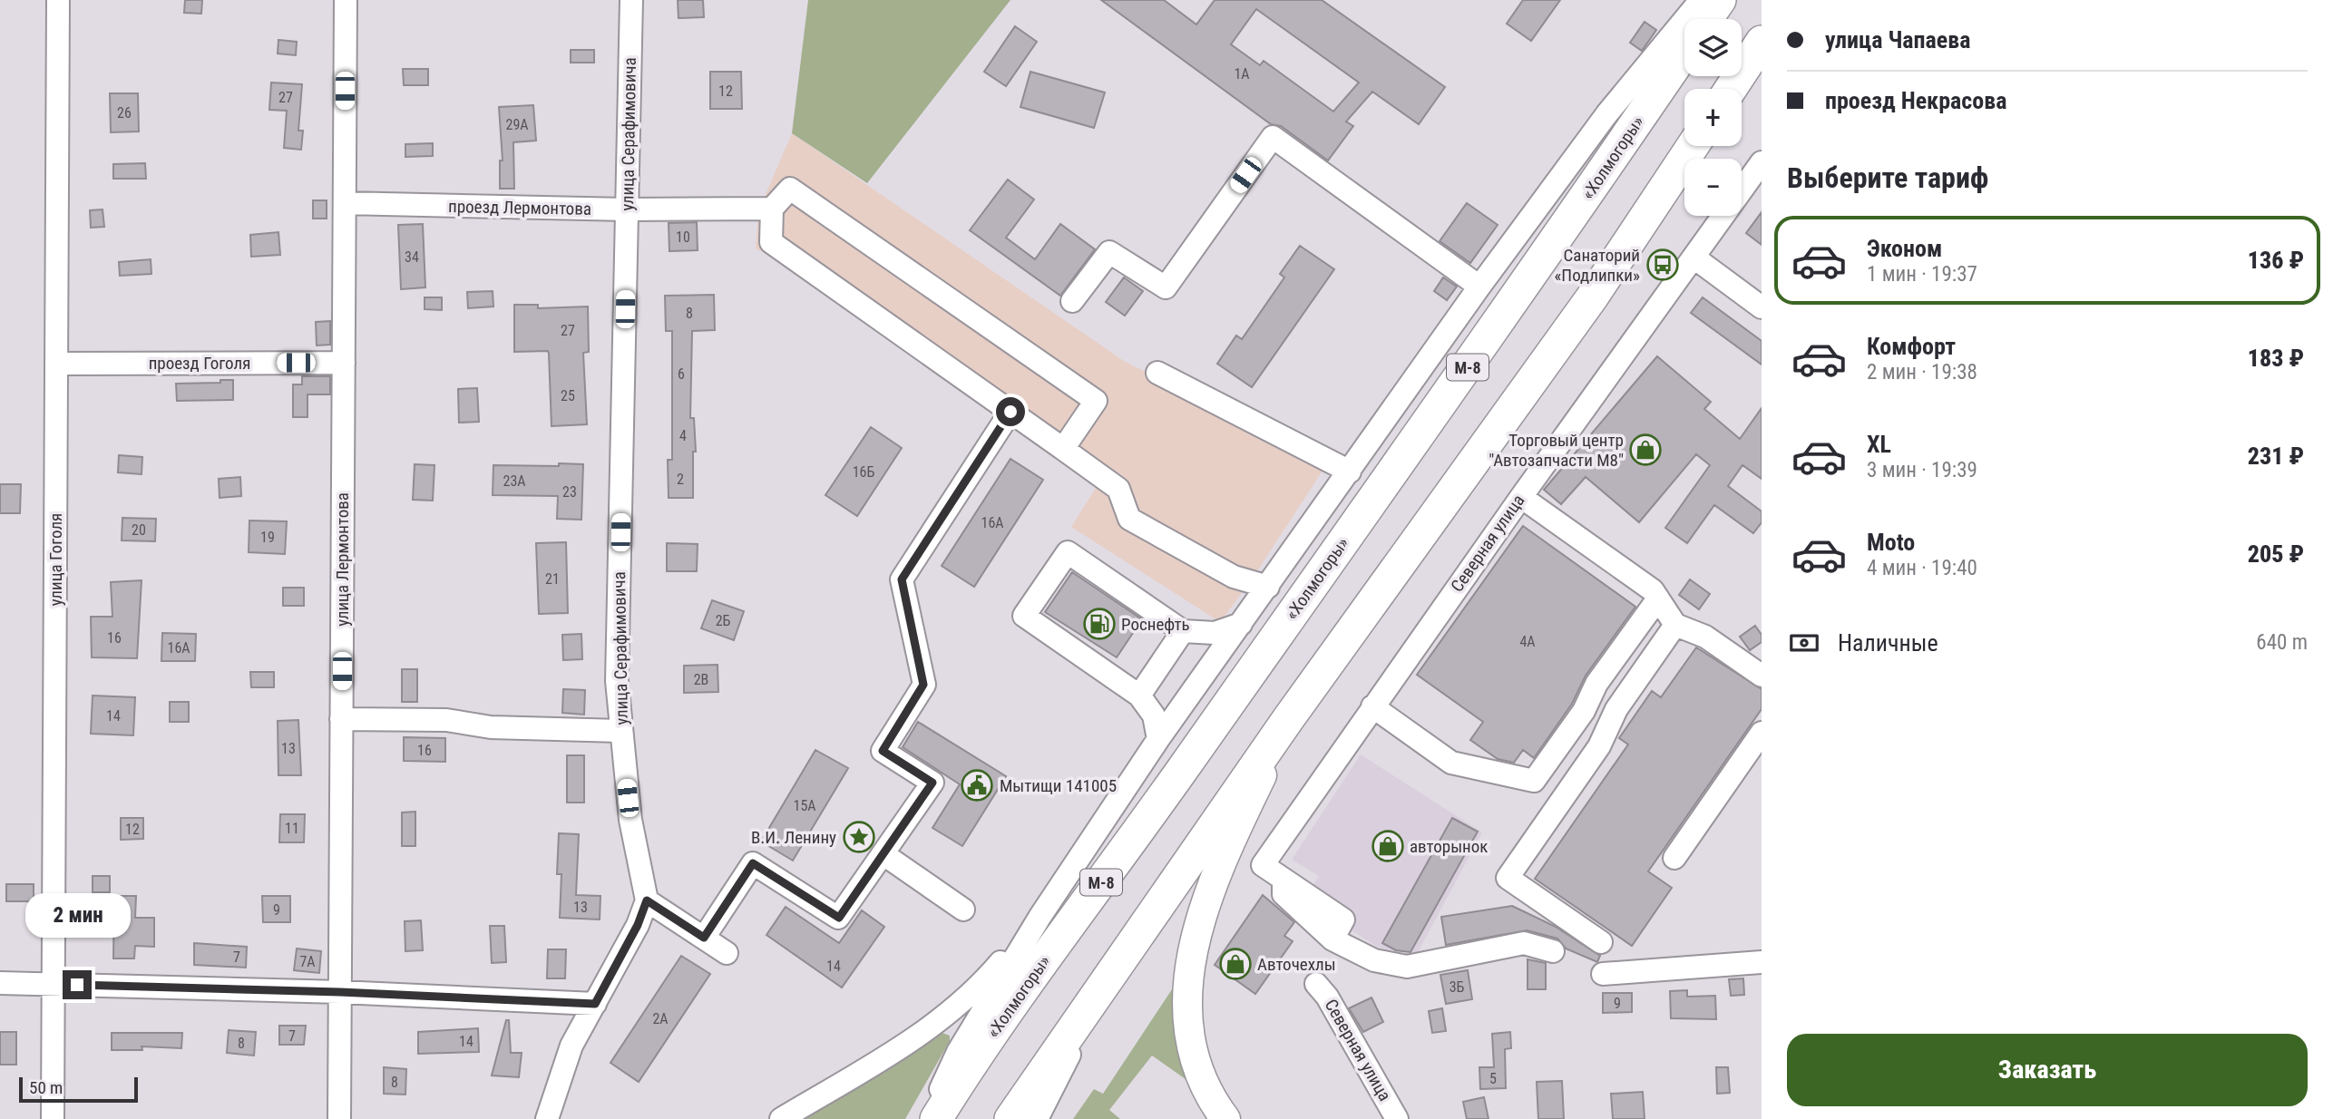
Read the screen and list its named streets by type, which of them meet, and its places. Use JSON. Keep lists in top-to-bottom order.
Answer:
{
  "streets": {
    "highway": ["«Холмогоры»", "М-8"],
    "street": [
      "улица Серафимовича",
      "проезд Лермонтова",
      "проезд Гоголя",
      "Северная улица",
      "улица Гоголя",
      "улица Лермонтова"
    ]
  },
  "crossings": [
    ["улица Серафимовича", "проезд Лермонтова"],
    ["проезд Лермонтова", "улица Лермонтова"],
    ["проезд Гоголя", "улица Гоголя"],
    ["проезд Гоголя", "улица Лермонтова"]
  ],
  "places": {
    "bus stop": ["Санаторий «Подлипки»"],
    "shop": ["Торговый центр \"Автозапчасти М8\"", "авторынок", "Авточехлы"],
    "fuel station": ["Роснефть"],
    "public building": ["Мытищи 141005"],
    "place": ["В.И. Ленину"]
  },
  "house_numbers": [
    "1А",
    "12",
    "27",
    "26",
    "29А",
    "10",
    "34",
    "8",
    "27",
    "6",
    "25",
    "4",
    "16Б",
    "2",
    "23А",
    "23",
    "16А",
    "20",
    "19",
    "21",
    "2Б",
    "16",
    "4А",
    "16А",
    "2В",
    "14",
    "13",
    "16",
    "15А",
    "11",
    "12",
    "13",
    "9",
    "7",
    "7А",
    "14",
    "3Б",
    "9",
    "2А",
    "7",
    "14",
    "8",
    "5",
    "8"
  ],
  "scale_bar": "50 m",
  "page": {
    "banner": ["улица Чапаева", "проезд Некрасова"],
    "map_buttons": ["+", "−"],
    "heading": "Выберите тариф",
    "list": [
      {
        "name": "Эконом",
        "note": "1 мин · 19:37",
        "value": "136 ₽"
      },
      {
        "name": "Комфорт",
        "note": "2 мин · 19:38",
        "value": "183 ₽"
      },
      {
        "name": "XL",
        "note": "3 мин · 19:39",
        "value": "231 ₽"
      },
      {
        "name": "Moto",
        "note": "4 мин · 19:40",
        "value": "205 ₽"
      }
    ],
    "pay": ["Наличные", "640 m"],
    "bubble": "2 мин",
    "buttons": "Заказать",
    "scale": "50 m"
  }
}
